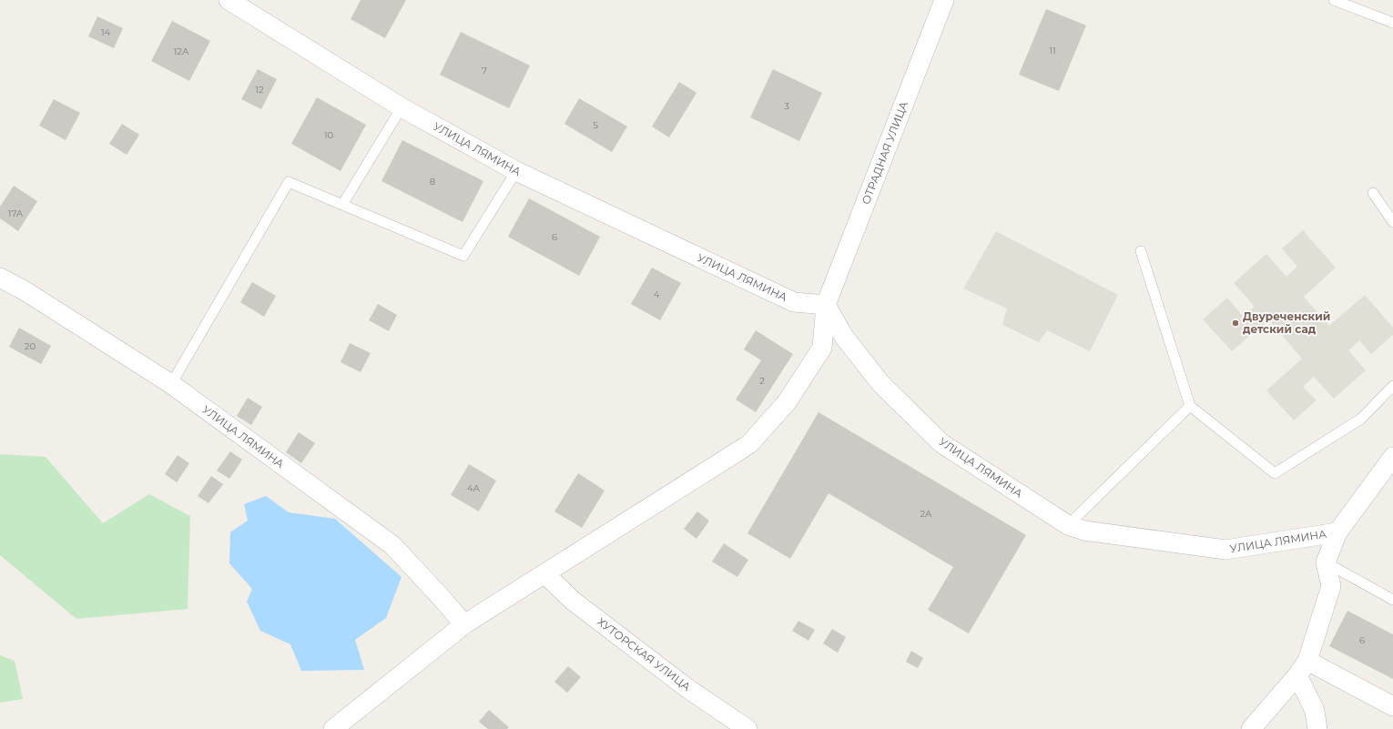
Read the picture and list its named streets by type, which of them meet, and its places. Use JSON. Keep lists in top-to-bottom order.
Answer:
{
  "streets": {
    "street": ["УЛИЦА ЛЯМИНА", "ОТРАДНАЯ УЛИЦА", "ХУТОРСКАЯ УЛИЦА"]
  },
  "crossings": [
    ["УЛИЦА ЛЯМИНА", "ОТРАДНАЯ УЛИЦА"],
    ["ОТРАДНАЯ УЛИЦА", "ХУТОРСКАЯ УЛИЦА"]
  ],
  "places": ["Двуреченский детский сад"],
  "house_numbers": [
    "14",
    "11",
    "12А",
    "7",
    "12",
    "3",
    "5",
    "10",
    "8",
    "17А",
    "6",
    "4",
    "20",
    "2",
    "4А",
    "2А",
    "6"
  ]
}
